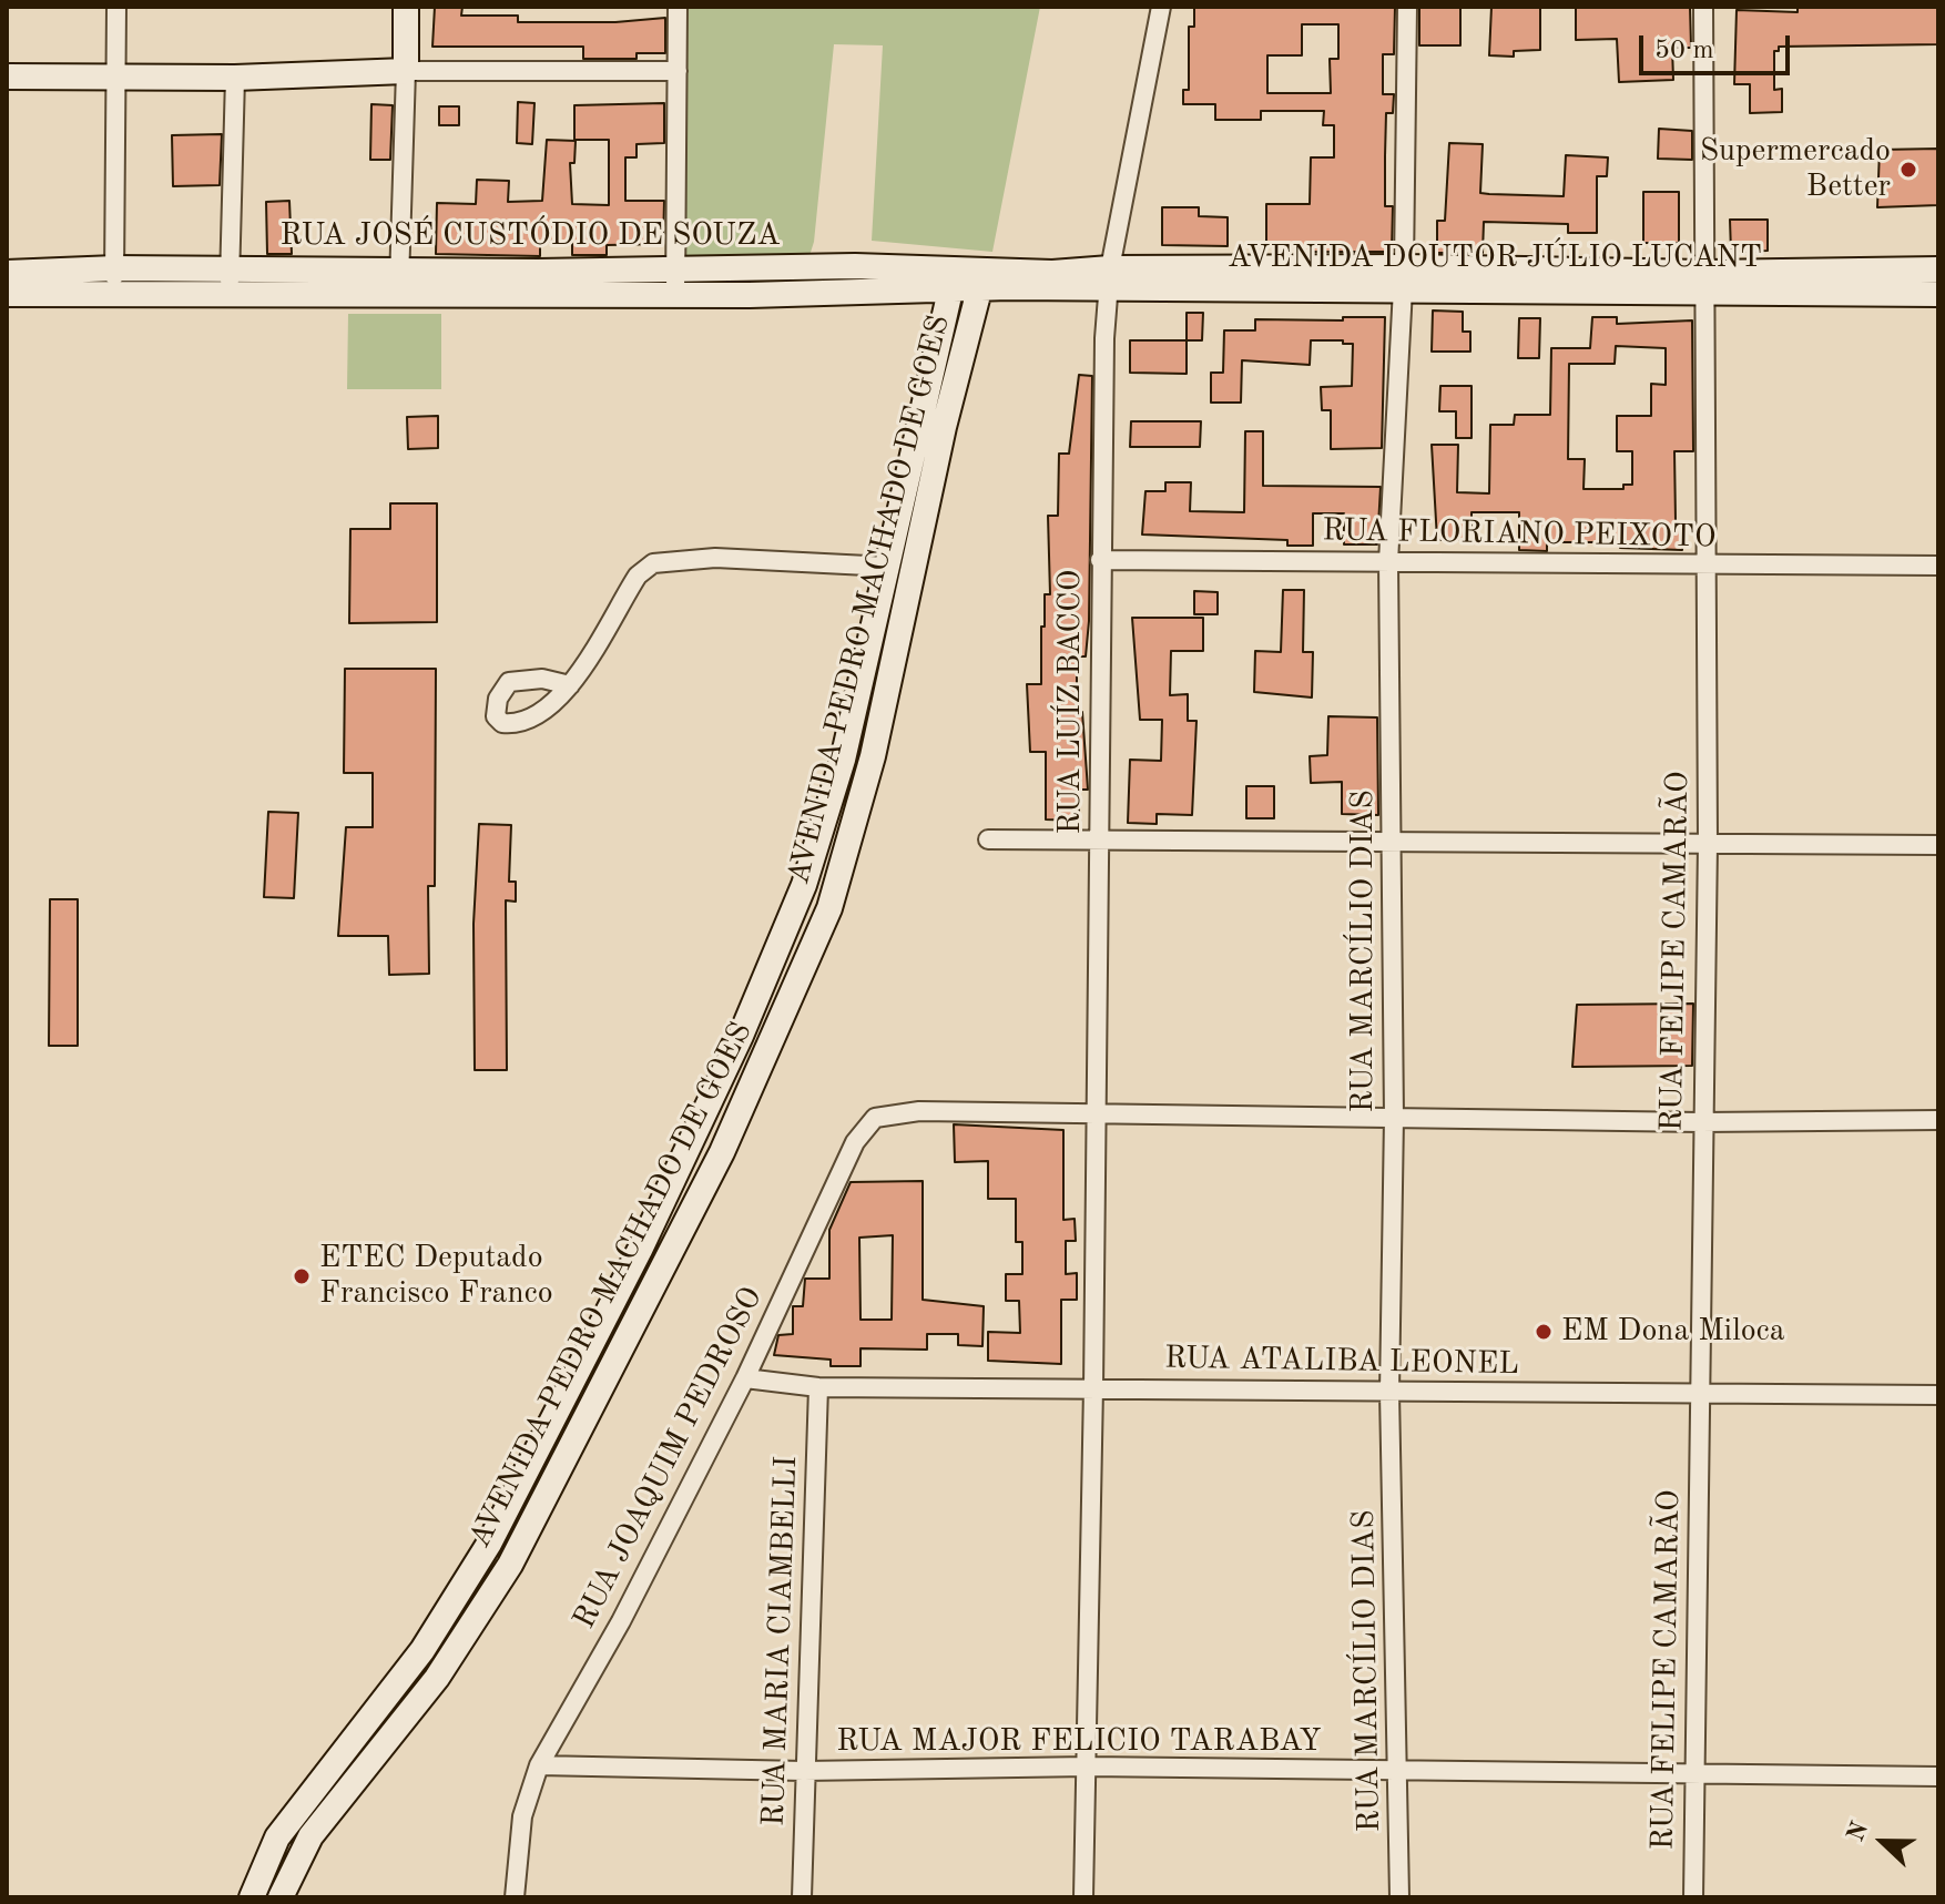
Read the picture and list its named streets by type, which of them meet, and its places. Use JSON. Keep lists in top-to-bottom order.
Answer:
{
  "streets": {
    "street": [
      "RUA JOSÉ CUSTÓDIO DE SOUZA",
      "AVENIDA DOUTOR JÚLIO LUCANT",
      "RUA FLORIANO PEIXOTO",
      "AVENIDA PEDRO MACHADO DE GOES",
      "RUA LUÍZ BACCO",
      "RUA MARCÍLIO DIAS",
      "RUA FELIPE CAMARÃO",
      "RUA ATALIBA LEONEL",
      "RUA JOAQUIM PEDROSO",
      "RUA MARIA CIAMBELLI",
      "RUA MAJOR FELICIO TARABAY"
    ]
  },
  "crossings": [
    ["RUA JOSÉ CUSTÓDIO DE SOUZA", "AVENIDA DOUTOR JÚLIO LUCANT"],
    ["RUA JOSÉ CUSTÓDIO DE SOUZA", "AVENIDA PEDRO MACHADO DE GOES"],
    ["AVENIDA DOUTOR JÚLIO LUCANT", "RUA LUÍZ BACCO"],
    ["AVENIDA DOUTOR JÚLIO LUCANT", "RUA MARCÍLIO DIAS"],
    ["AVENIDA DOUTOR JÚLIO LUCANT", "RUA FELIPE CAMARÃO"],
    ["RUA FLORIANO PEIXOTO", "RUA LUÍZ BACCO"],
    ["RUA FLORIANO PEIXOTO", "RUA MARCÍLIO DIAS"],
    ["RUA FLORIANO PEIXOTO", "RUA FELIPE CAMARÃO"],
    ["RUA LUÍZ BACCO", "RUA ATALIBA LEONEL"],
    ["RUA LUÍZ BACCO", "RUA JOAQUIM PEDROSO"],
    ["RUA LUÍZ BACCO", "RUA MAJOR FELICIO TARABAY"],
    ["RUA MARCÍLIO DIAS", "RUA ATALIBA LEONEL"],
    ["RUA MARCÍLIO DIAS", "RUA MAJOR FELICIO TARABAY"],
    ["RUA FELIPE CAMARÃO", "RUA ATALIBA LEONEL"],
    ["RUA FELIPE CAMARÃO", "RUA MAJOR FELICIO TARABAY"],
    ["RUA ATALIBA LEONEL", "RUA JOAQUIM PEDROSO"],
    ["RUA ATALIBA LEONEL", "RUA MARIA CIAMBELLI"],
    ["RUA JOAQUIM PEDROSO", "RUA MAJOR FELICIO TARABAY"],
    ["RUA MARIA CIAMBELLI", "RUA MAJOR FELICIO TARABAY"]
  ],
  "places": ["Supermercado Better", "ETEC Deputado Francisco Franco", "EM Dona Miloca"],
  "scale_bar": "50 m",
  "north": "left"
}
